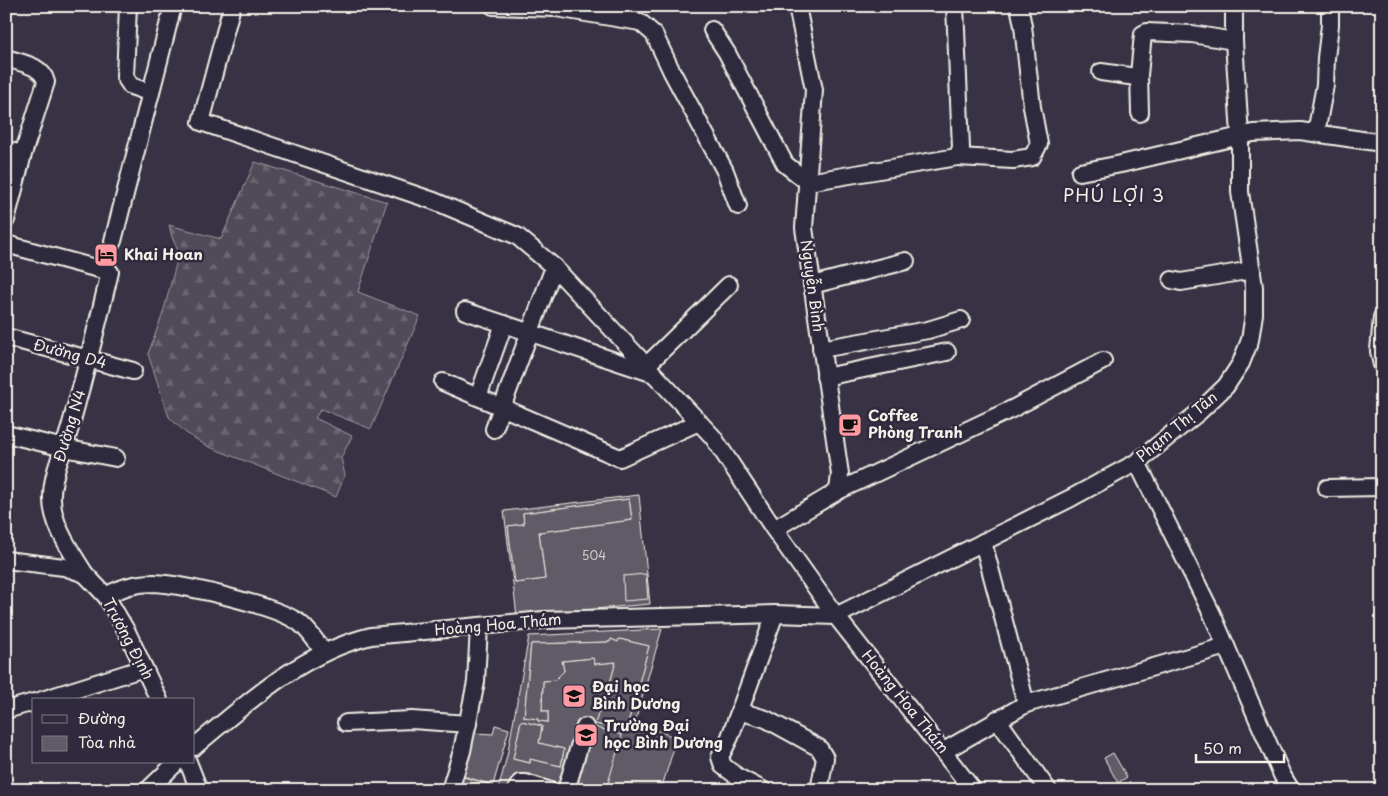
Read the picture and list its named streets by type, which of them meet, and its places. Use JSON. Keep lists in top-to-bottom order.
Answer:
{
  "streets": {
    "street": [
      "Nguyễn Bình",
      "Đường D4",
      "Đường N4",
      "Phạm Thị Tân",
      "Hoàng Hoa Thám",
      "Trương Định"
    ]
  },
  "crossings": [
    ["Đường D4", "Đường N4"],
    ["Đường N4", "Trương Định"],
    ["Phạm Thị Tân", "Hoàng Hoa Thám"]
  ],
  "districts": ["PHÚ LỢI 3"],
  "places": {
    "hotel": ["Khai Hoan"],
    "cafe": ["Coffee Phòng Tranh"],
    "school or university": ["Đại học Bình Dương", "Trường Đại học Bình Dương"]
  },
  "house_numbers": ["504"],
  "legend": ["Đường", "Tòa nhà"],
  "scale_bar": "50 m"
}
